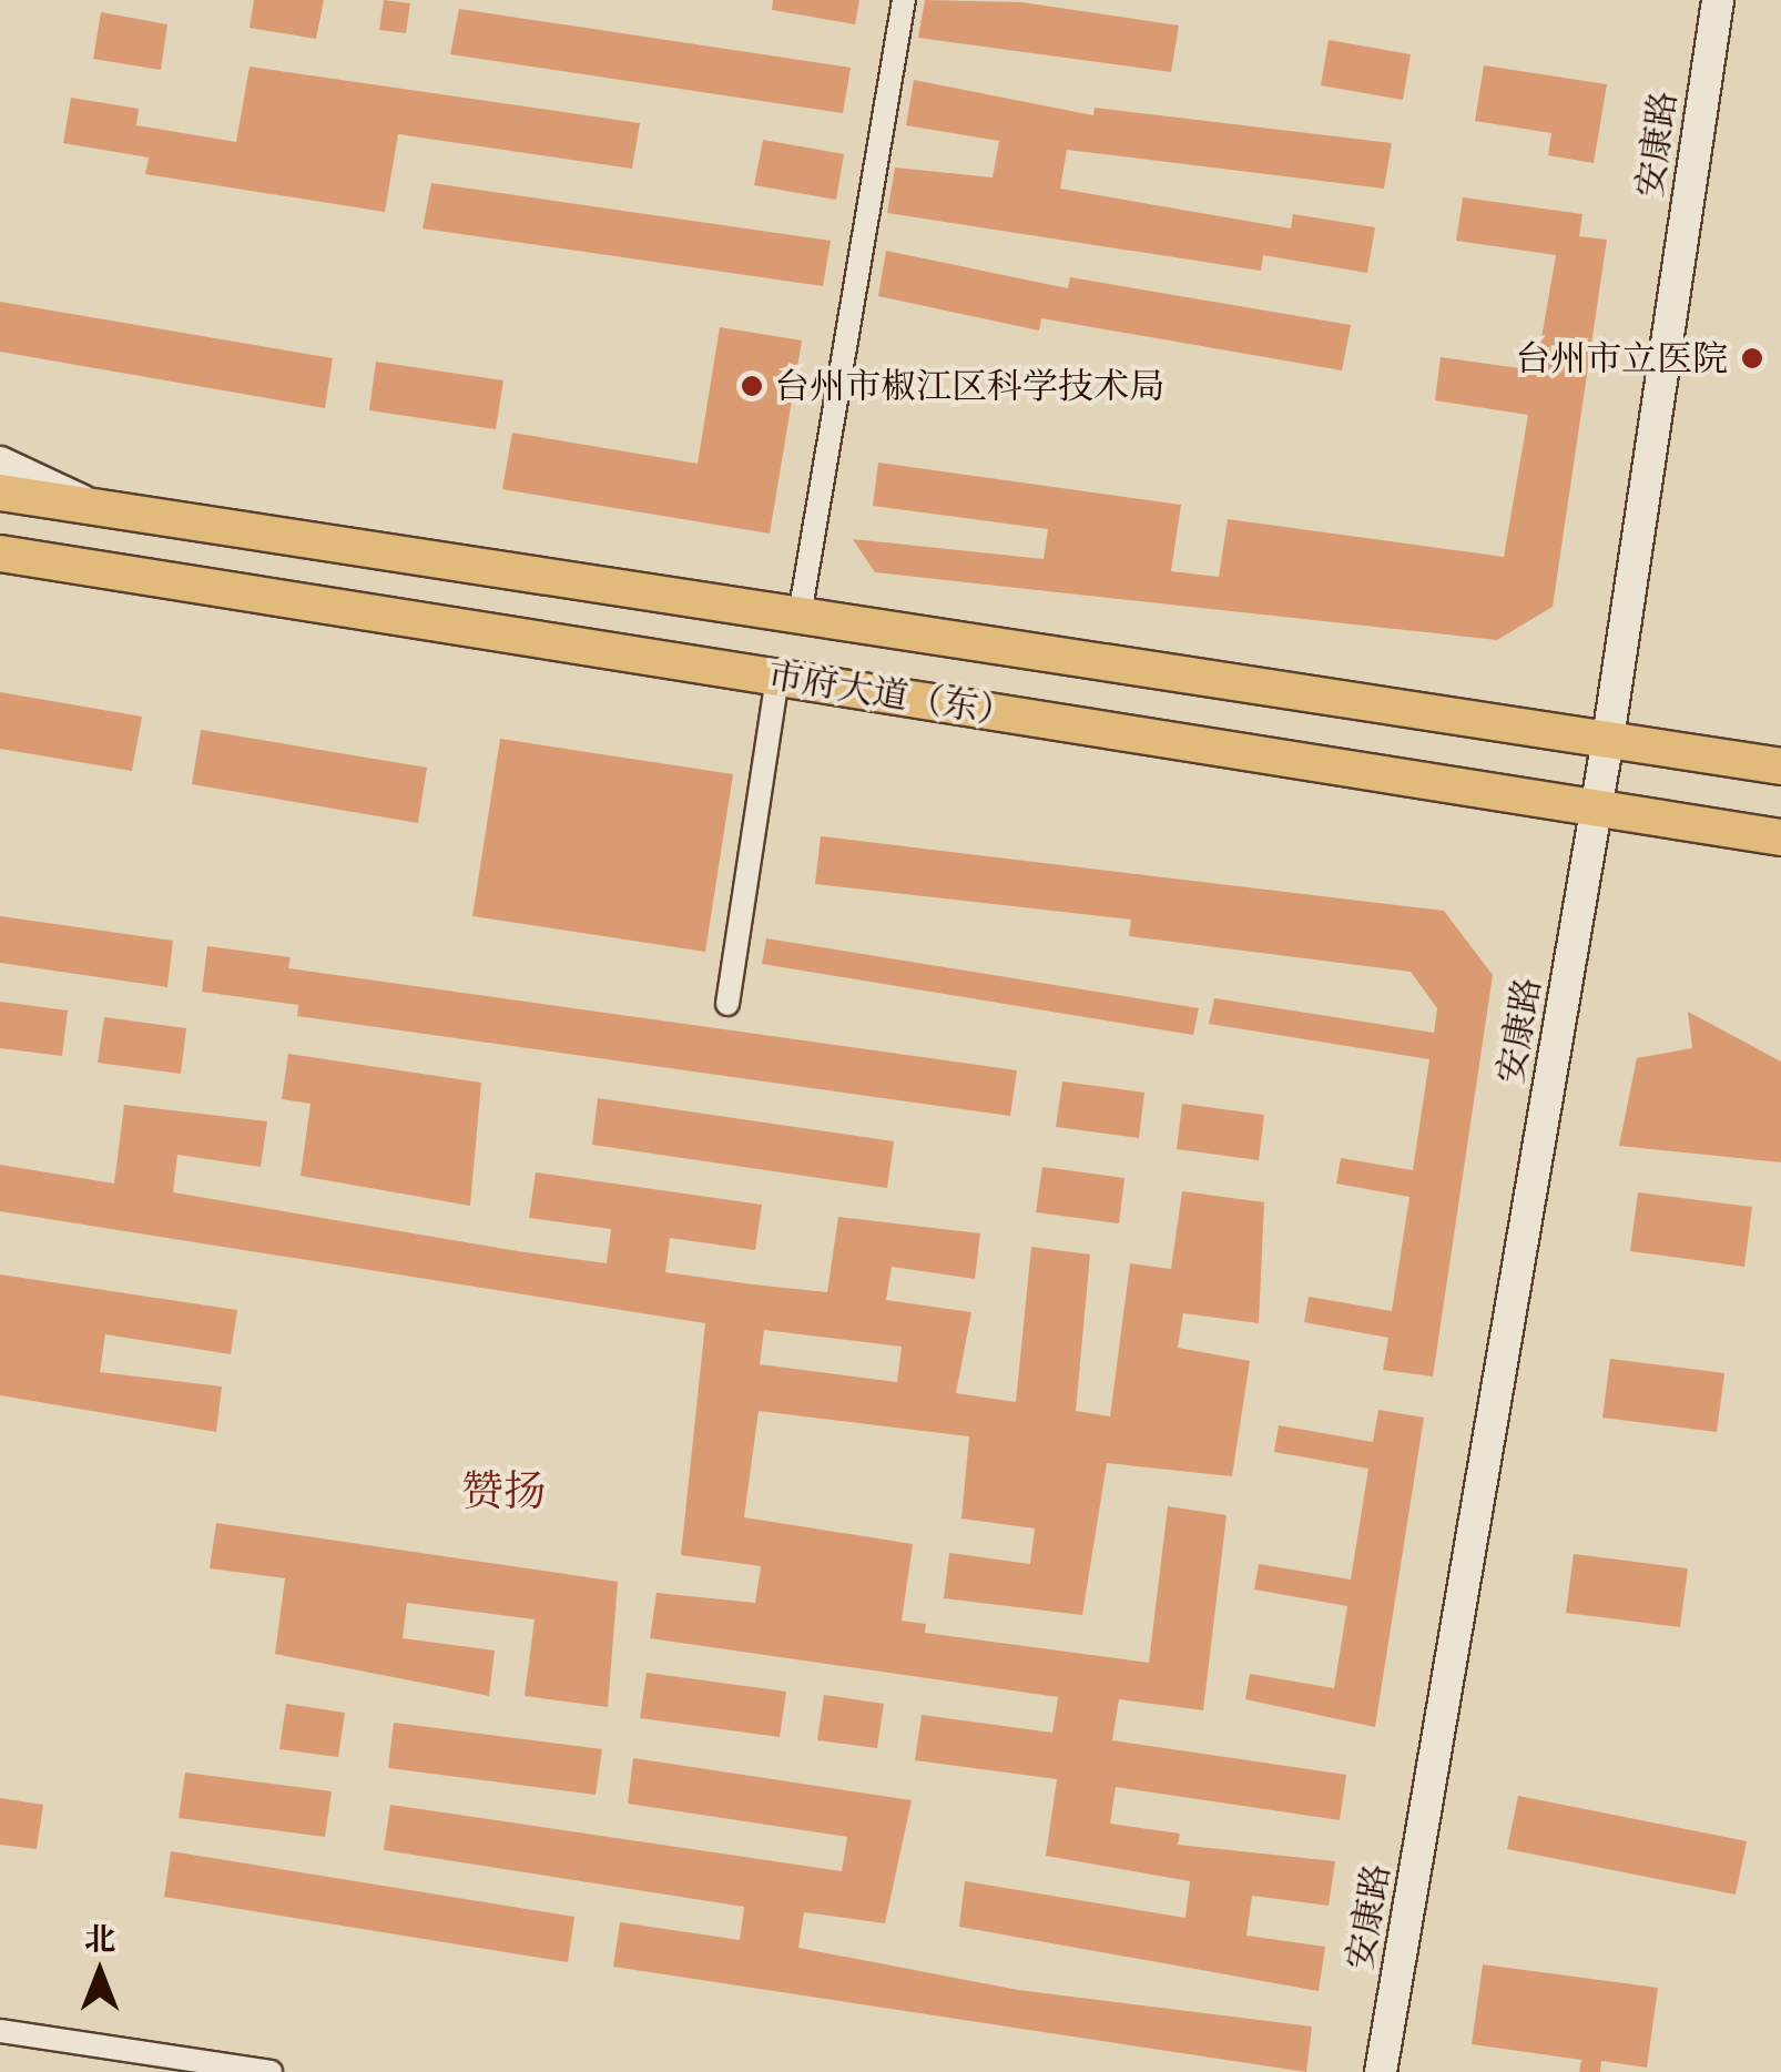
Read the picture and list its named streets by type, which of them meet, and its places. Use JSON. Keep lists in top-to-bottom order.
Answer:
{
  "streets": {
    "main road": ["市府大道（东）"],
    "street": ["安康路"]
  },
  "crossings": [
    ["安康路", "市府大道（东）"]
  ],
  "districts": ["赞扬"],
  "places": ["台州市立医院", "台州市椒江区科学技术局"],
  "north": "top"
}
